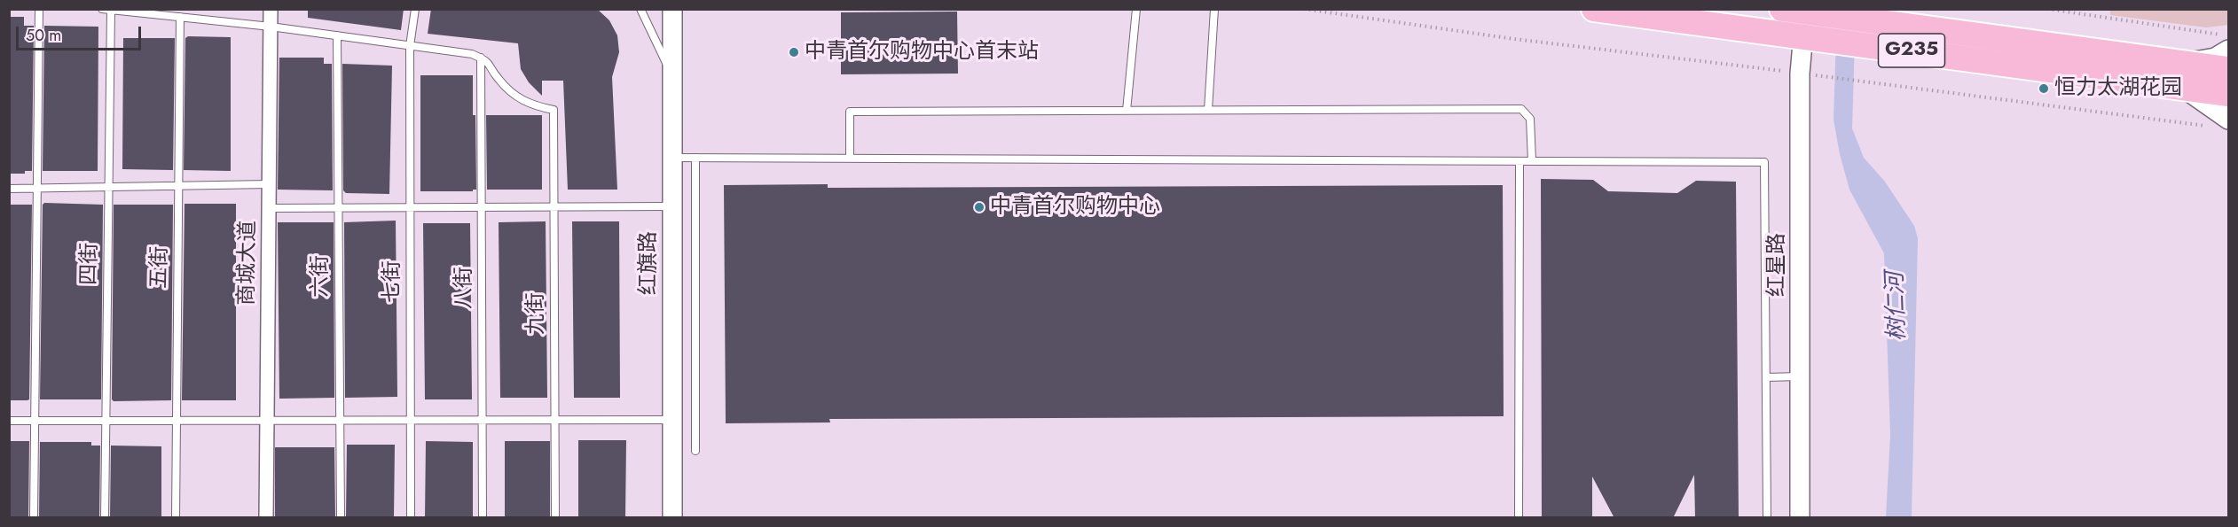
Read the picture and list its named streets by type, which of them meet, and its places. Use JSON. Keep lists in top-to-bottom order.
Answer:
{
  "streets": {
    "highway": ["G235"],
    "street": ["商城大道", "红旗路", "红星路"],
    "lane": [
      "四街",
      "五街",
      "六街",
      "七街",
      "八街",
      "九街"
    ]
  },
  "crossings": [
    ["G235", "红星路"],
    ["八街", "九街"]
  ],
  "water": ["树仁河"],
  "places": ["中青首尔购物中心首末站", "恒力太湖花园", "中青首尔购物中心"],
  "scale_bar": "50 m"
}
